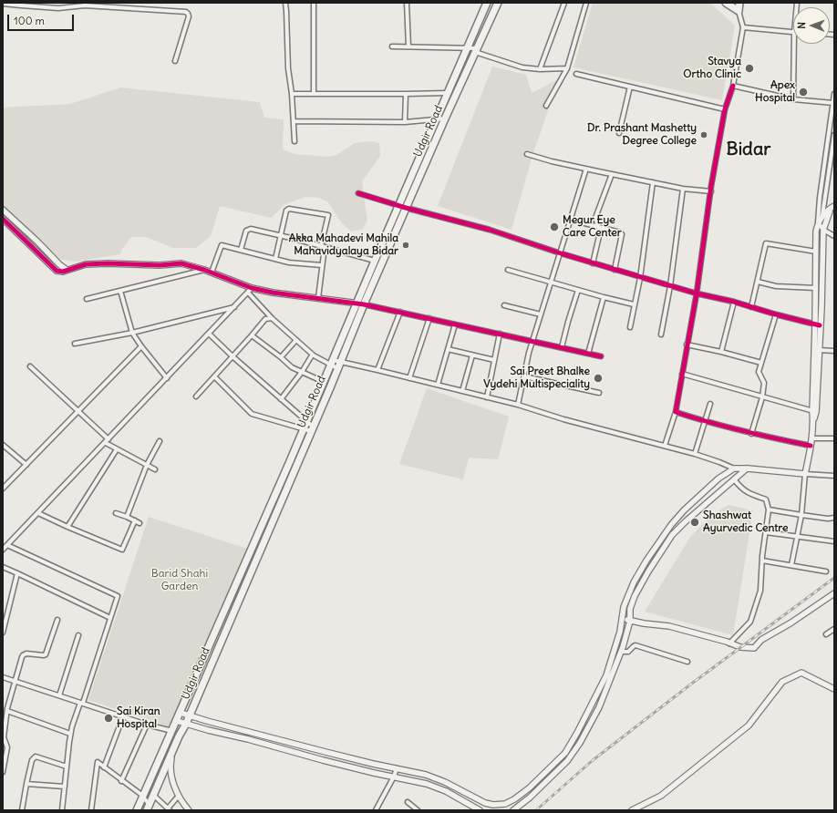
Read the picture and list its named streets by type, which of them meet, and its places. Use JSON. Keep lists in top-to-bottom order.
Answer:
{
  "streets": {
    "highway": ["Udgir Road"]
  },
  "districts": ["Bidar"],
  "parks": ["Barid Shahi Garden"],
  "places": [
    "Stavya Ortho Clinic",
    "Apex Hospital",
    "Dr. Prashant Mashetty Degree College",
    "Megur Eye Care Center",
    "Akka Mahadevi Mahila Mahavidyalaya Bidar",
    "Sai Preet Bhalke Vydehi Multispeciality",
    "Shashwat Ayurvedic Centre",
    "Sai Kiran Hospital"
  ],
  "scale_bar": "100 m",
  "north": "left"
}
